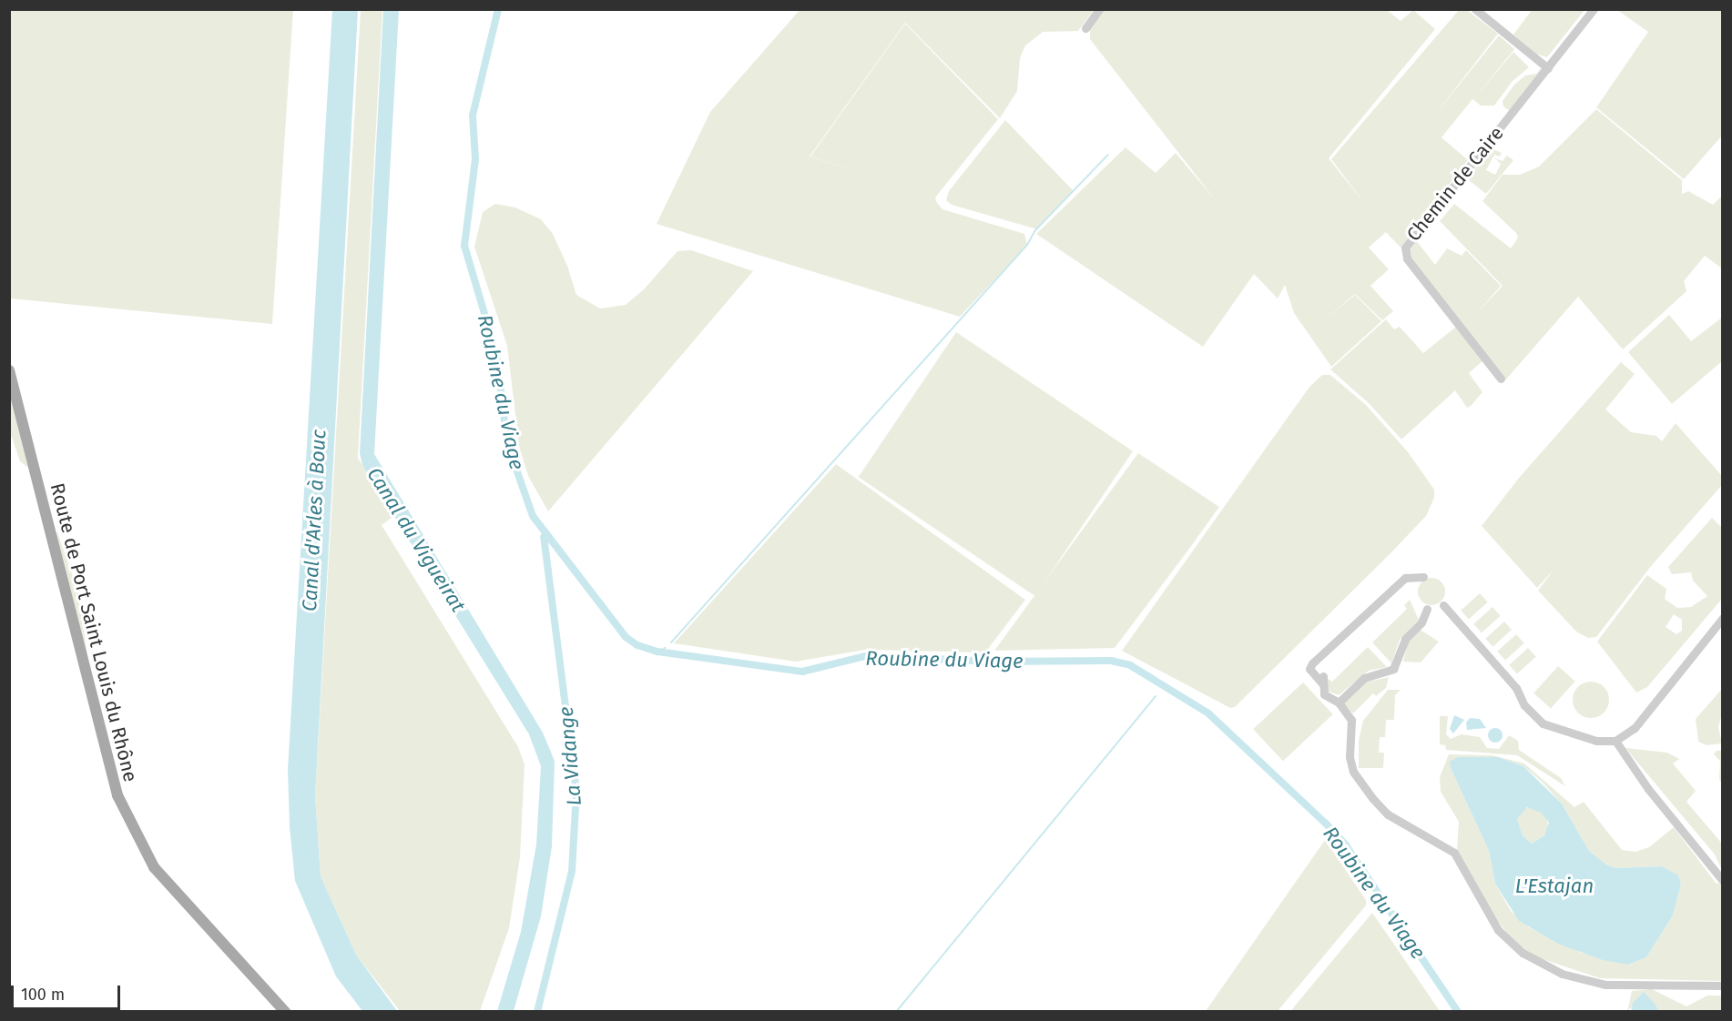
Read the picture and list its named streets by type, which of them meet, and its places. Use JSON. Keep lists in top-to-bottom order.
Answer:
{
  "streets": {
    "main road": ["Route de Port Saint Louis du Rhône"],
    "street": ["Chemin de Caire"]
  },
  "water": [
    "Roubine du Viage",
    "Canal d'Arles à Bouc",
    "Canal du Vigueirat",
    "La Vidange",
    "L'Estajan"
  ],
  "scale_bar": "100 m"
}
